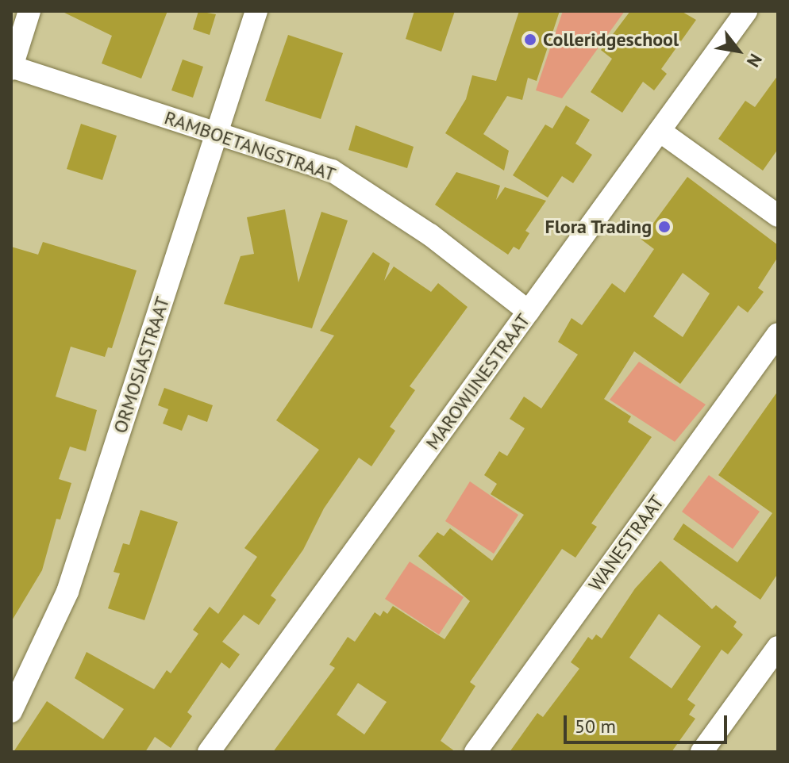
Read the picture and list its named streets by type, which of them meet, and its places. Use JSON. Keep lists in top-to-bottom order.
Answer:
{
  "streets": {
    "street": [
      "RAMBOETANGSTRAAT",
      "ORMOSIASTRAAT",
      "MAROWIJNESTRAAT",
      "WANESTRAAT"
    ]
  },
  "crossings": [
    ["RAMBOETANGSTRAAT", "ORMOSIASTRAAT"],
    ["RAMBOETANGSTRAAT", "MAROWIJNESTRAAT"]
  ],
  "places": ["Colleridgeschool", "Flora Trading"],
  "scale_bar": "50 m",
  "north": "bottom right"
}
